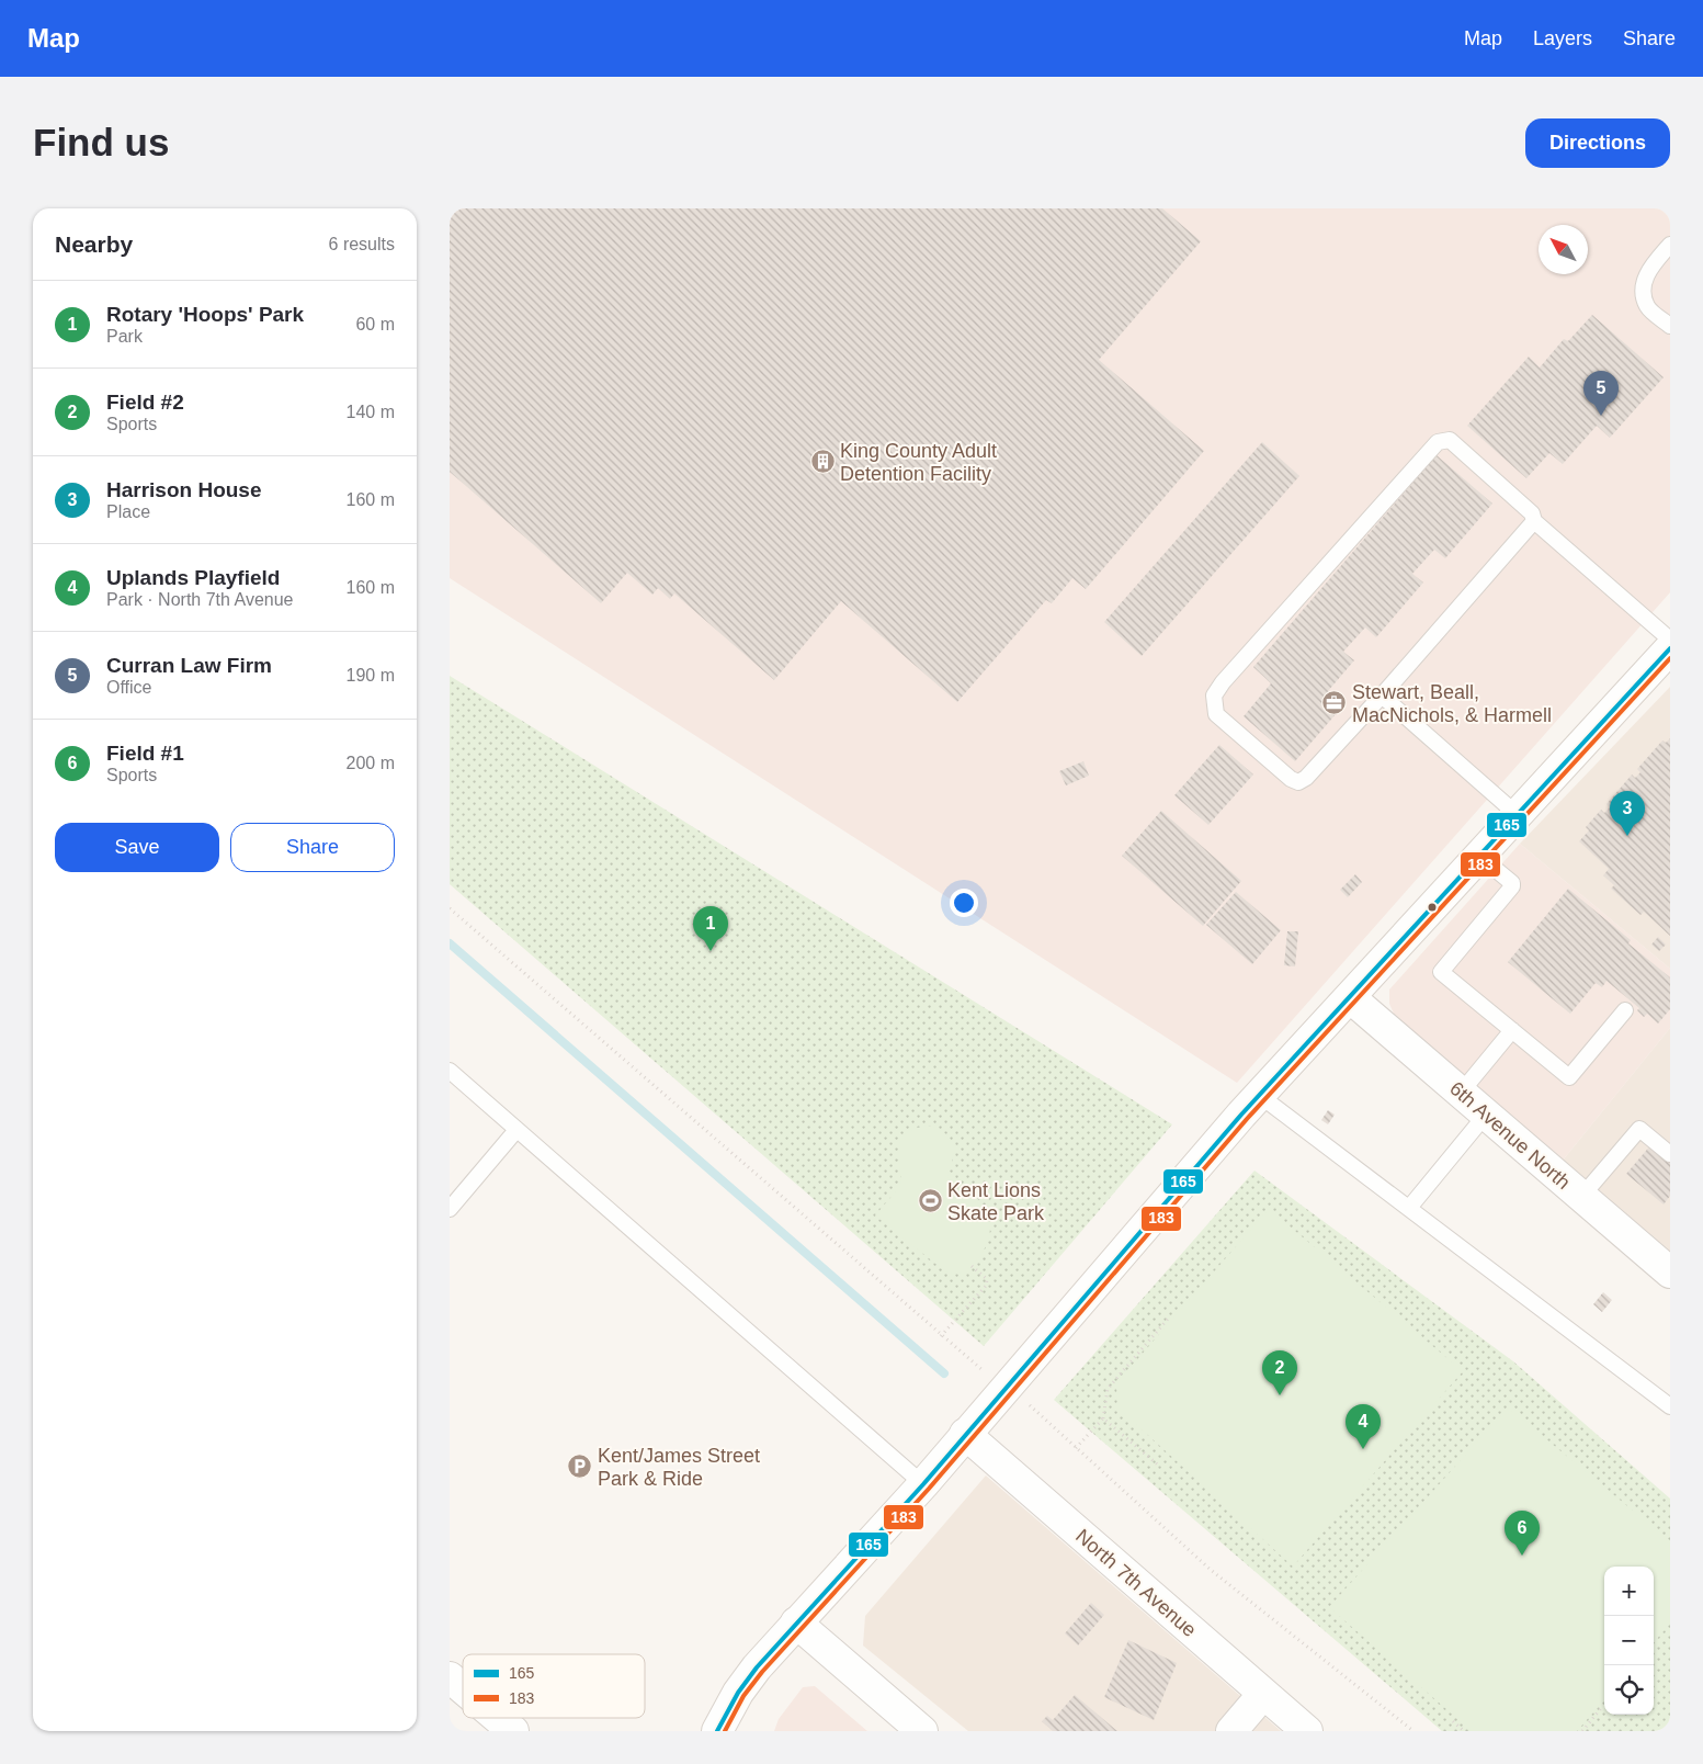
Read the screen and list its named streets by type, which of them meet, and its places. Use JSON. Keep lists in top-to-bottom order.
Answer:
{
  "streets": {
    "main road": ["6th Avenue North", "North 7th Avenue"]
  },
  "places": {
    "building": ["King County Adult Detention Facility"],
    "office": ["Stewart, Beall, MacNichols, & Harmell"],
    "sports": ["Kent Lions Skate Park"],
    "parking": ["Kent/James Street Park & Ride"]
  },
  "lines": ["transit line 165", "transit line 183"],
  "legend": ["165", "183"],
  "north": "top left",
  "page": {
    "header": "Map",
    "nav": ["Map", "Layers", "Share"],
    "buttons": [
      "Directions",
      ["Save", "Share"]
    ],
    "title": "Find us",
    "heading": ["Nearby", "6 results"],
    "list": [
      {
        "mark": "1",
        "name": "Rotary 'Hoops' Park",
        "note": "Park",
        "value": "60 m"
      },
      {
        "mark": "2",
        "name": "Field #2",
        "note": "Sports",
        "value": "140 m"
      },
      {
        "mark": "3",
        "name": "Harrison House",
        "note": "Place",
        "value": "160 m"
      },
      {
        "mark": "4",
        "name": "Uplands Playfield",
        "note": "Park · North 7th Avenue",
        "value": "160 m"
      },
      {
        "mark": "5",
        "name": "Curran Law Firm",
        "note": "Office",
        "value": "190 m"
      },
      {
        "mark": "6",
        "name": "Field #1",
        "note": "Sports",
        "value": "200 m"
      }
    ],
    "pins": [
      "5",
      "3",
      "1",
      "2",
      "4",
      "6"
    ],
    "map_buttons": ["+", "−"]
  }
}
